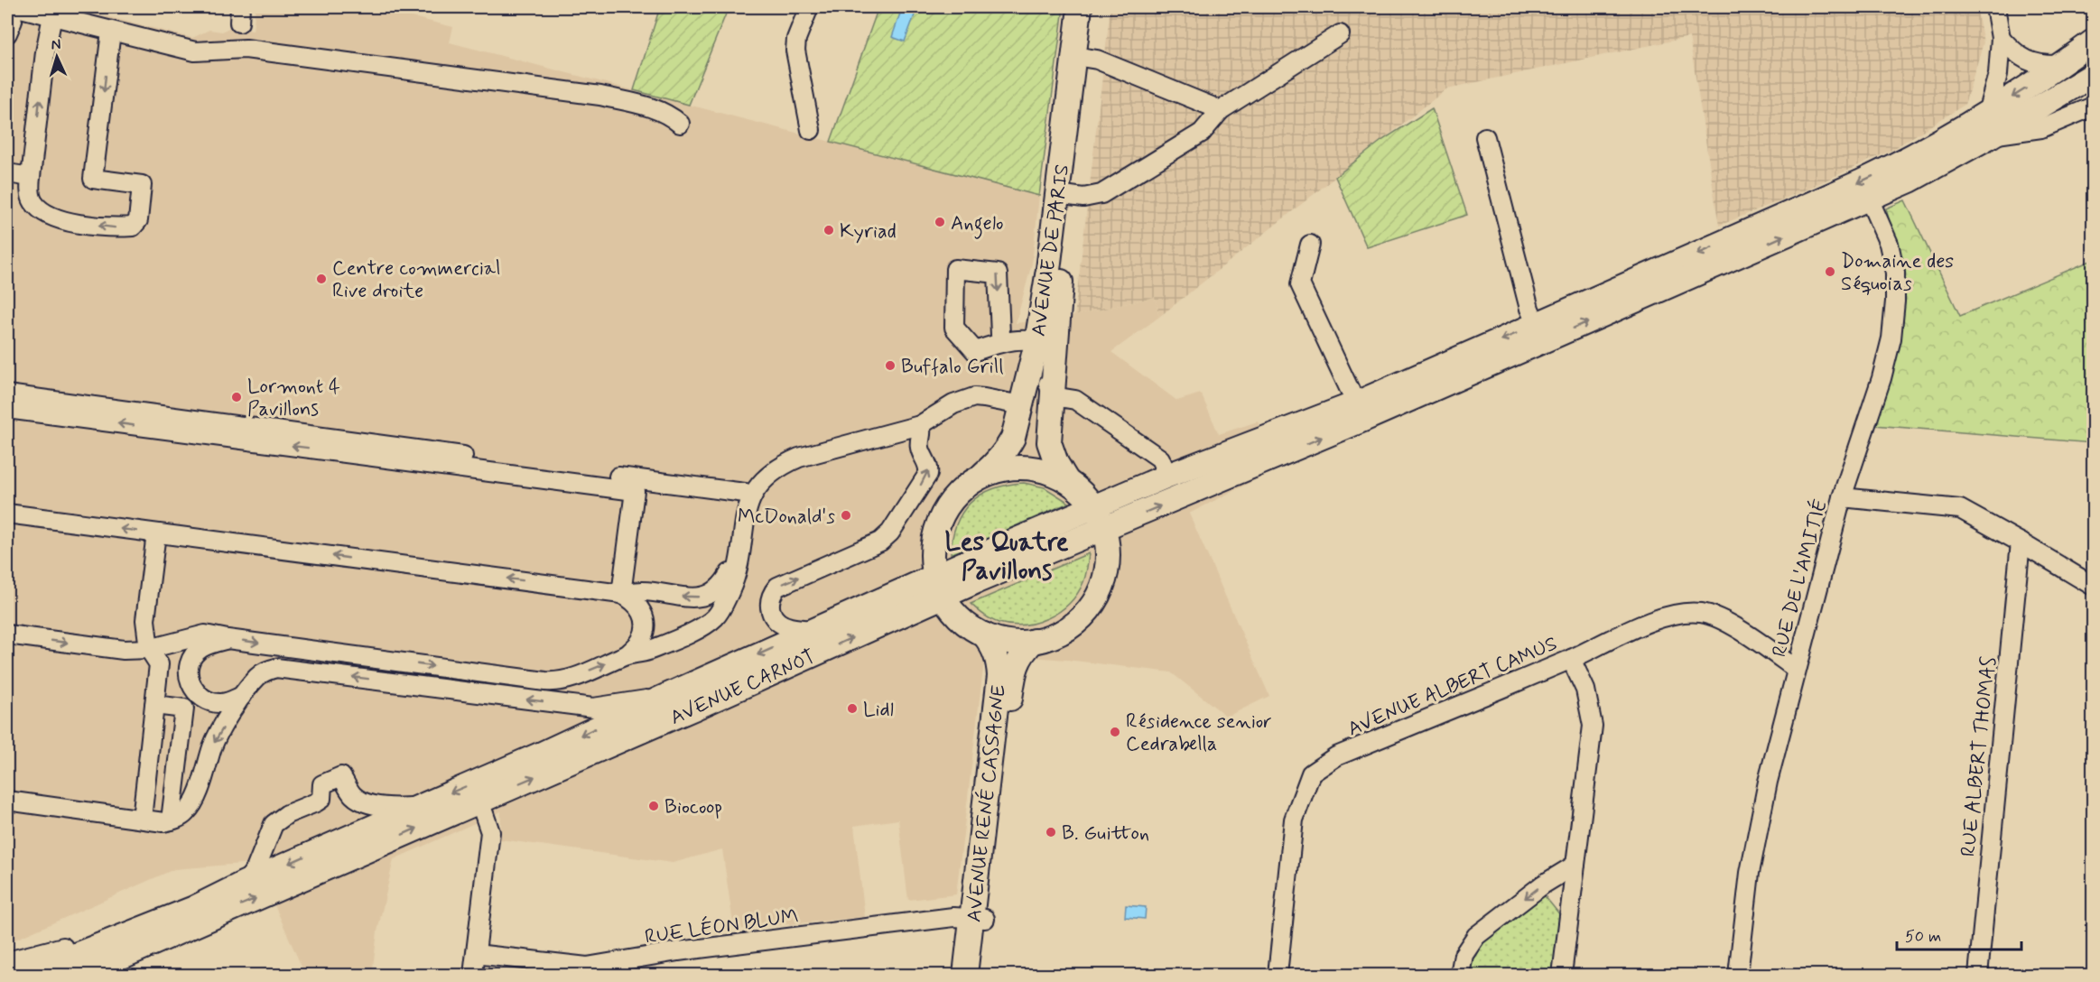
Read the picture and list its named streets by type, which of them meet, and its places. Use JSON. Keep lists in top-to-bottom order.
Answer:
{
  "streets": {
    "main road": ["AVENUE DE PARIS", "AVENUE CARNOT", "AVENUE RENÉ CASSAGNE"],
    "street": [
      "RUE DE L'AMITIÉ",
      "AVENUE ALBERT CAMUS",
      "RUE ALBERT THOMAS",
      "RUE LÉON BLUM"
    ]
  },
  "crossings": [
    ["AVENUE DE PARIS", "AVENUE CARNOT"],
    ["AVENUE DE PARIS", "AVENUE RENÉ CASSAGNE"],
    ["RUE DE L'AMITIÉ", "AVENUE ALBERT CAMUS"],
    ["RUE DE L'AMITIÉ", "AVENUE CARNOT"],
    ["AVENUE RENÉ CASSAGNE", "RUE LÉON BLUM"]
  ],
  "districts": ["Les Quatre Pavillons"],
  "places": [
    "Angelo",
    "Kyriad",
    "Domaine des Séquoias",
    "Centre commercial Rive droite",
    "Buffalo Grill",
    "Lormont 4 Pavillons",
    "McDonald's",
    "Lidl",
    "Résidence senior Cedrabella",
    "Biocoop",
    "B. Guitton"
  ],
  "scale_bar": "50 m",
  "north": "top"
}
